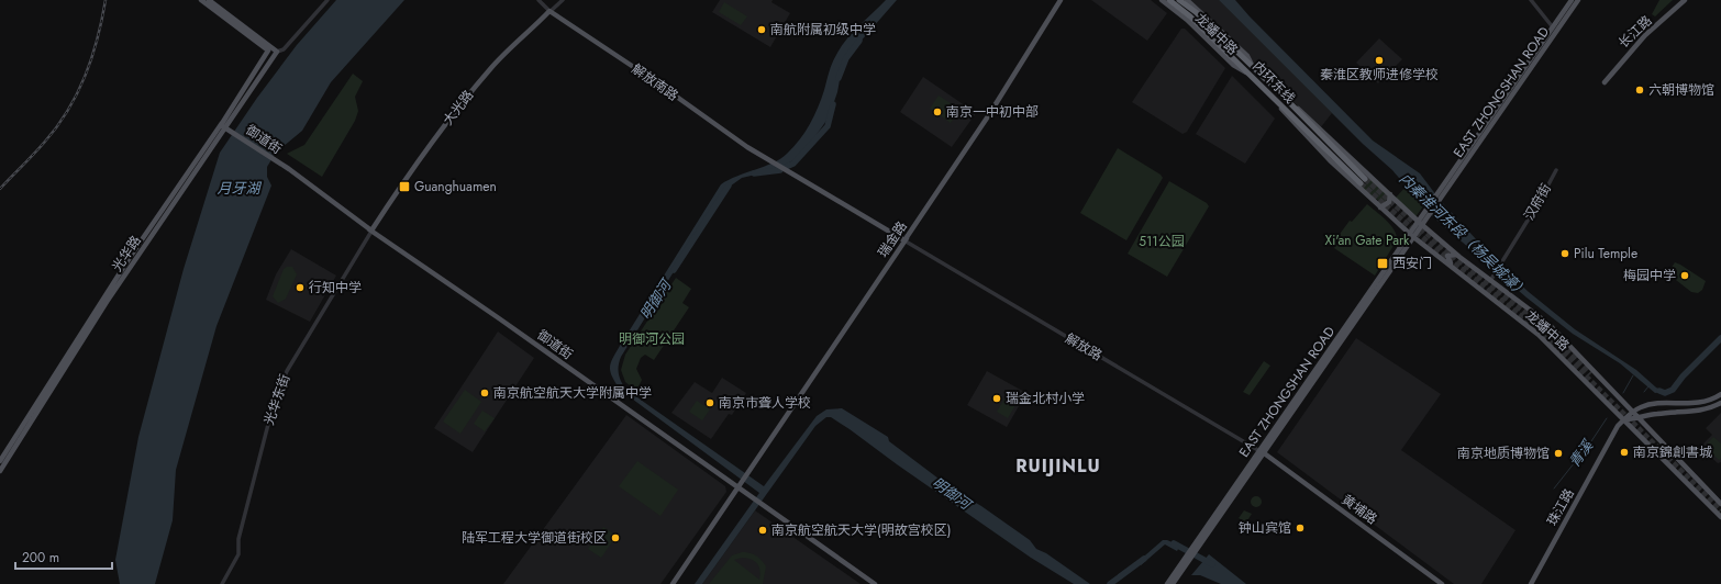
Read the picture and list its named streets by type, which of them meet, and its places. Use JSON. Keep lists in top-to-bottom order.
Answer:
{
  "streets": {
    "highway": ["内环东线"],
    "main road": [
      "长江路",
      "龙蟠中路",
      "EAST ZHONGSHAN ROAD",
      "御道街",
      "瑞金路",
      "光华路",
      "珠江路",
      "黄埔路"
    ],
    "street": [
      "解放南路",
      "大光路",
      "汉府街",
      "解放路",
      "光华东街"
    ]
  },
  "crossings": [
    ["龙蟠中路", "内环东线"],
    ["龙蟠中路", "EAST ZHONGSHAN ROAD"],
    ["龙蟠中路", "汉府街"],
    ["龙蟠中路", "珠江路"],
    ["解放南路", "大光路"],
    ["EAST ZHONGSHAN ROAD", "解放路"],
    ["EAST ZHONGSHAN ROAD", "黄埔路"],
    ["御道街", "瑞金路"],
    ["御道街", "光华路"],
    ["御道街", "光华东街"],
    ["瑞金路", "解放路"],
    ["解放路", "黄埔路"]
  ],
  "districts": ["RUIJINLU"],
  "water": [
    "月牙湖",
    "内秦淮河东段（杨吴城濠）",
    "明御河",
    "青溪"
  ],
  "parks": ["Xi'an Gate Park", "511公园", "明御河公园"],
  "places": {
    "other": [
      "南航附属初级中学",
      "秦淮区教师进修学校",
      "六朝博物馆",
      "南京一中初中部",
      "Pilu Temple",
      "梅园中学",
      "行知中学",
      "南京航空航天大学附属中学",
      "瑞金北村小学",
      "南京市聋人学校",
      "南京錦創書城",
      "南京地质博物馆",
      "钟山宾馆",
      "南京航空航天大学(明故宫校区)",
      "陆军工程大学御道街校区"
    ],
    "transit": ["Guanghuamen", "西安门"]
  },
  "scale_bar": "200 m"
}
